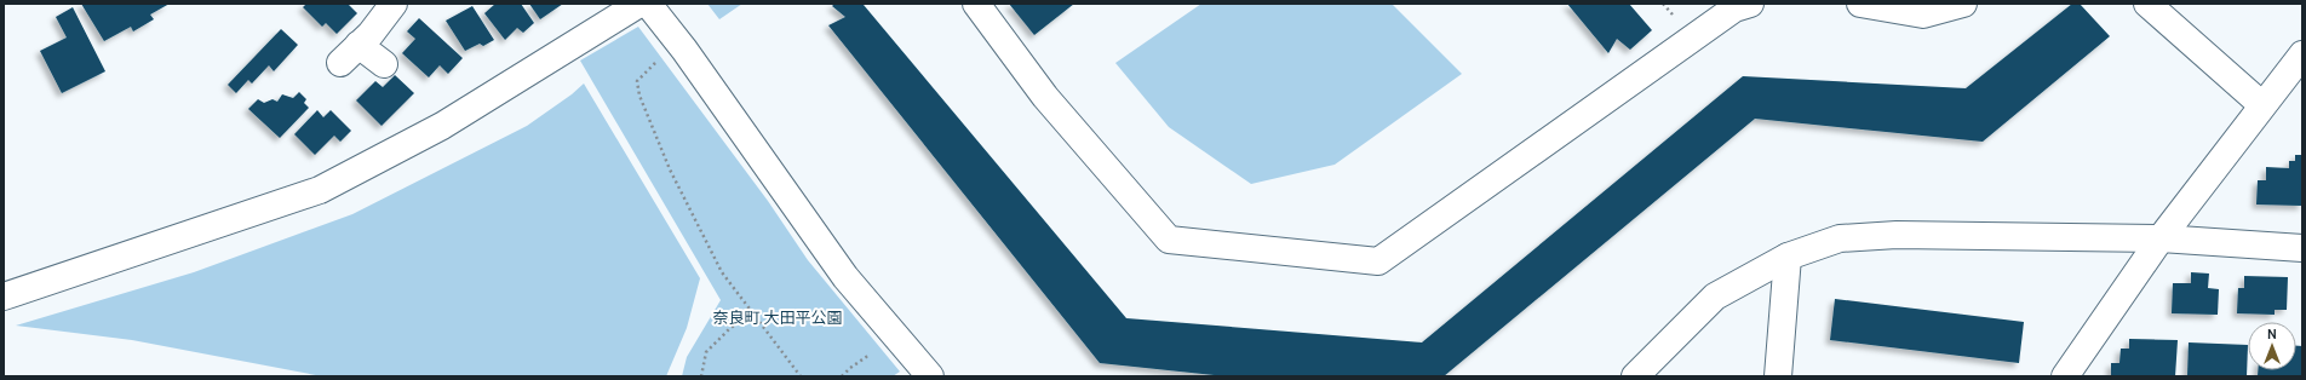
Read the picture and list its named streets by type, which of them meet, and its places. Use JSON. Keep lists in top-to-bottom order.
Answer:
{
  "parks": ["奈良町 大田平公園"],
  "north": "top"
}
